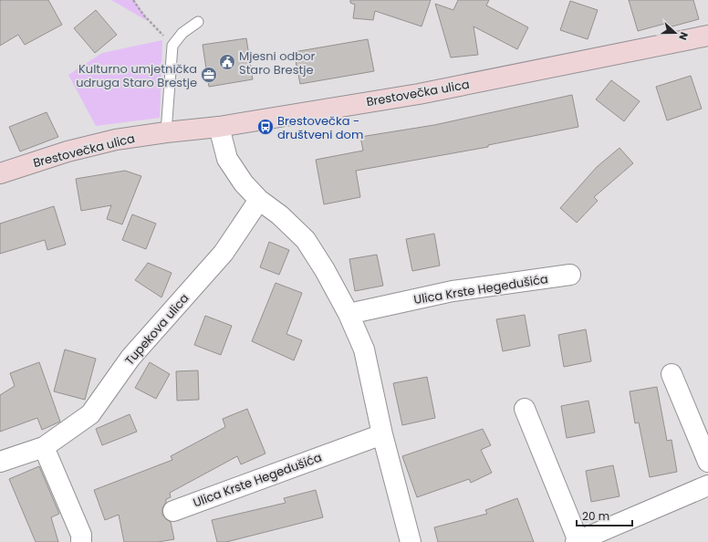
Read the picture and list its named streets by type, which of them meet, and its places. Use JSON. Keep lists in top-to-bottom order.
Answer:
{
  "streets": {
    "street": ["Brestovečka ulica", "Ulica Krste Hegedušića", "Tupekova ulica"]
  },
  "places": {
    "public building": ["Mjesni odbor Staro Brestje"],
    "office": ["Kulturno umjetnička udruga Staro Brestje"],
    "bus stop": ["Brestovečka - društveni dom"]
  },
  "scale_bar": "20 m",
  "north": "right"
}
